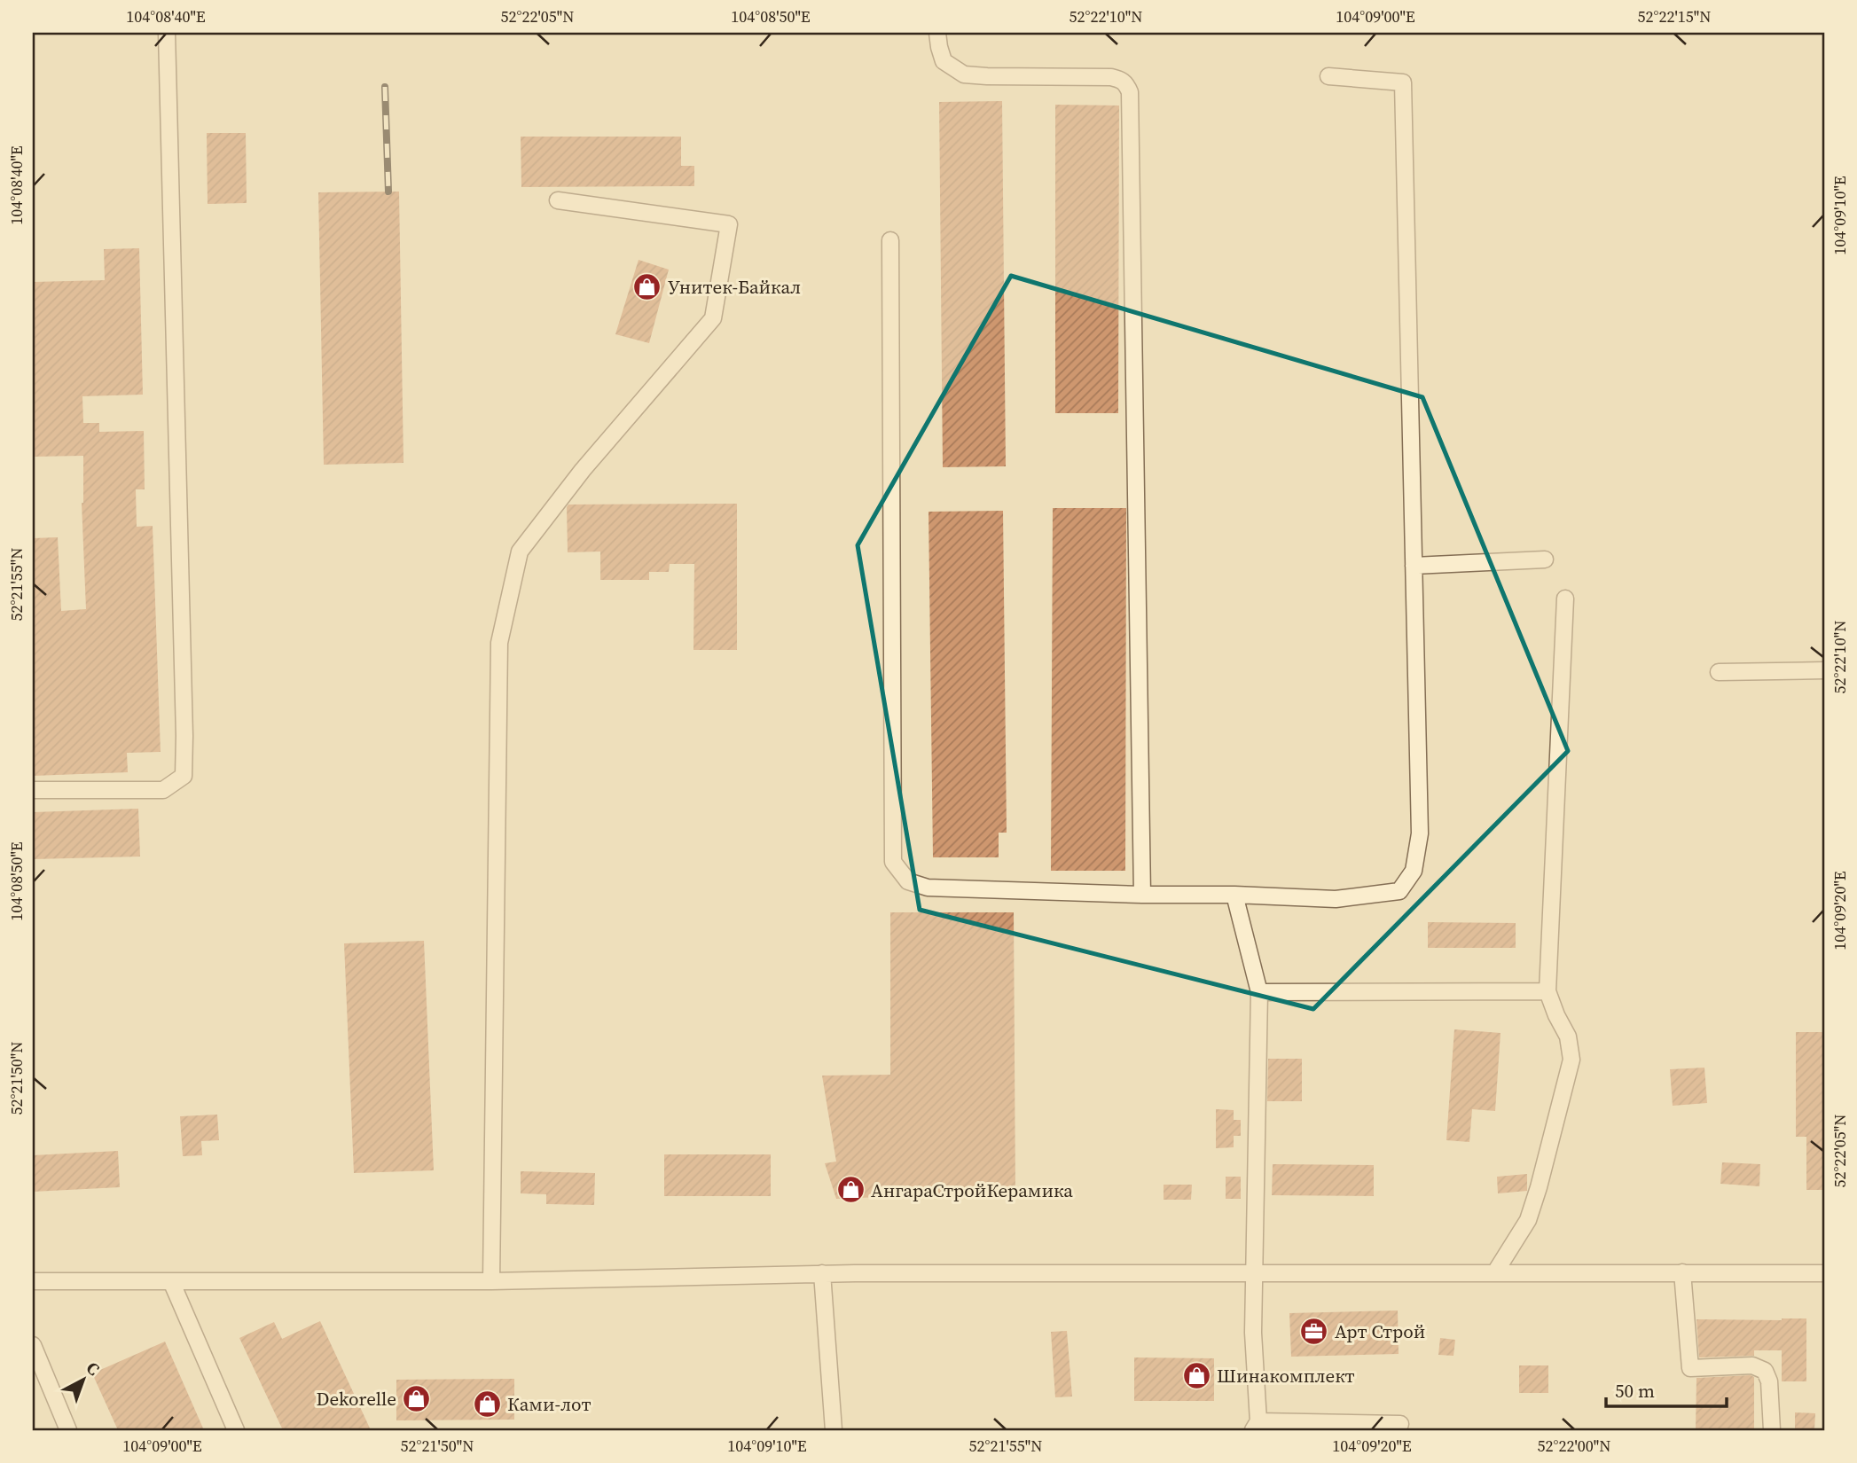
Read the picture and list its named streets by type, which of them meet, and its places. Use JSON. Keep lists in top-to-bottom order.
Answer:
{
  "places": {
    "shop": [
      "Унитек-Байкал",
      "АнгараСтройКерамика",
      "Шинакомплект",
      "Dekorelle",
      "Ками-лот"
    ],
    "office": ["Арт Строй"]
  },
  "scale_bar": "50 m",
  "north": "top right",
  "coordinates": [
    "104°08'40\"E",
    "52°22'05\"N",
    "104°08'50\"E",
    "52°22'10\"N",
    "104°09'00\"E",
    "52°22'15\"N",
    "104°09'10\"E",
    "52°21'55\"N",
    "104°09'20\"E",
    "52°21'50\"N",
    "52°22'00\"N"
  ]
}
